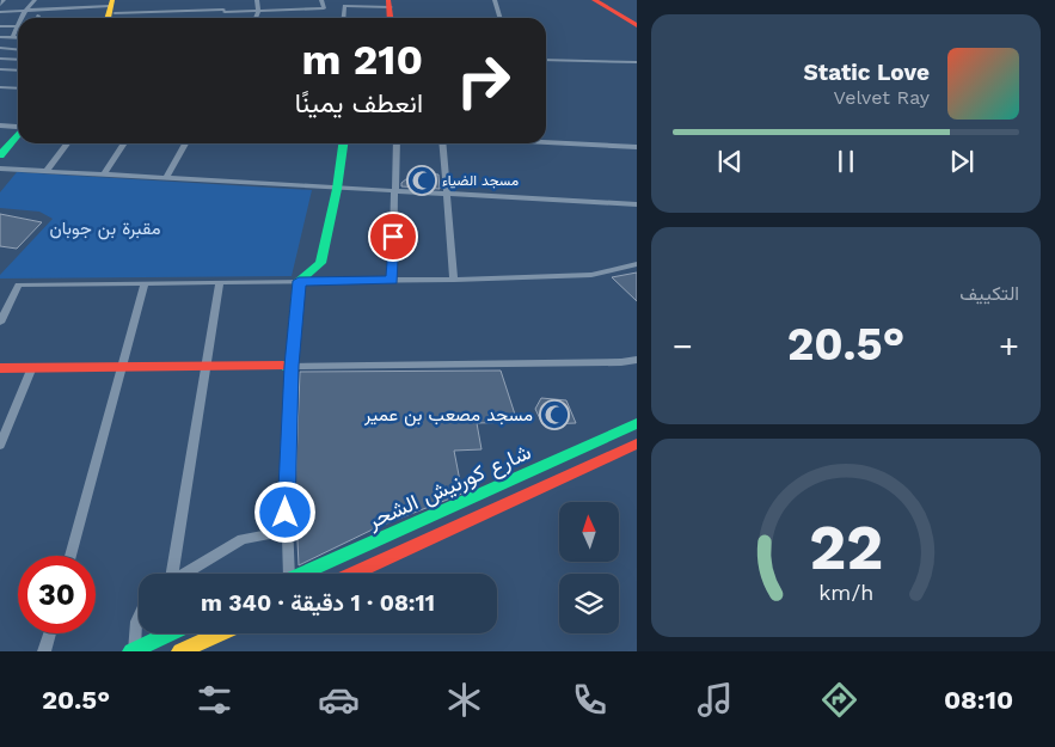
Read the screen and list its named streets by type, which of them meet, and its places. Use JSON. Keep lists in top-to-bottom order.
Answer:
{
  "streets": {
    "street": ["شارع كورنيش الشحر"]
  },
  "parks": ["مقبرة بن جوبان"],
  "places": {
    "mosque": ["مسجد الضياء", "مسجد مصعب بن عمير"]
  },
  "north": "top",
  "page": {
    "turn": ["210 m", "انعطف يمينًا"],
    "song": ["Static Love", "Velvet Ray"],
    "tile": "التكييف",
    "heat": ["−", "20.5°", "+"],
    "limit": "30",
    "trip": "08:11 · 1 دقيقة · 340 m",
    "tabs": ["08:10", "20.5°"],
    "gauge": ["22", "km/h"]
  }
}
